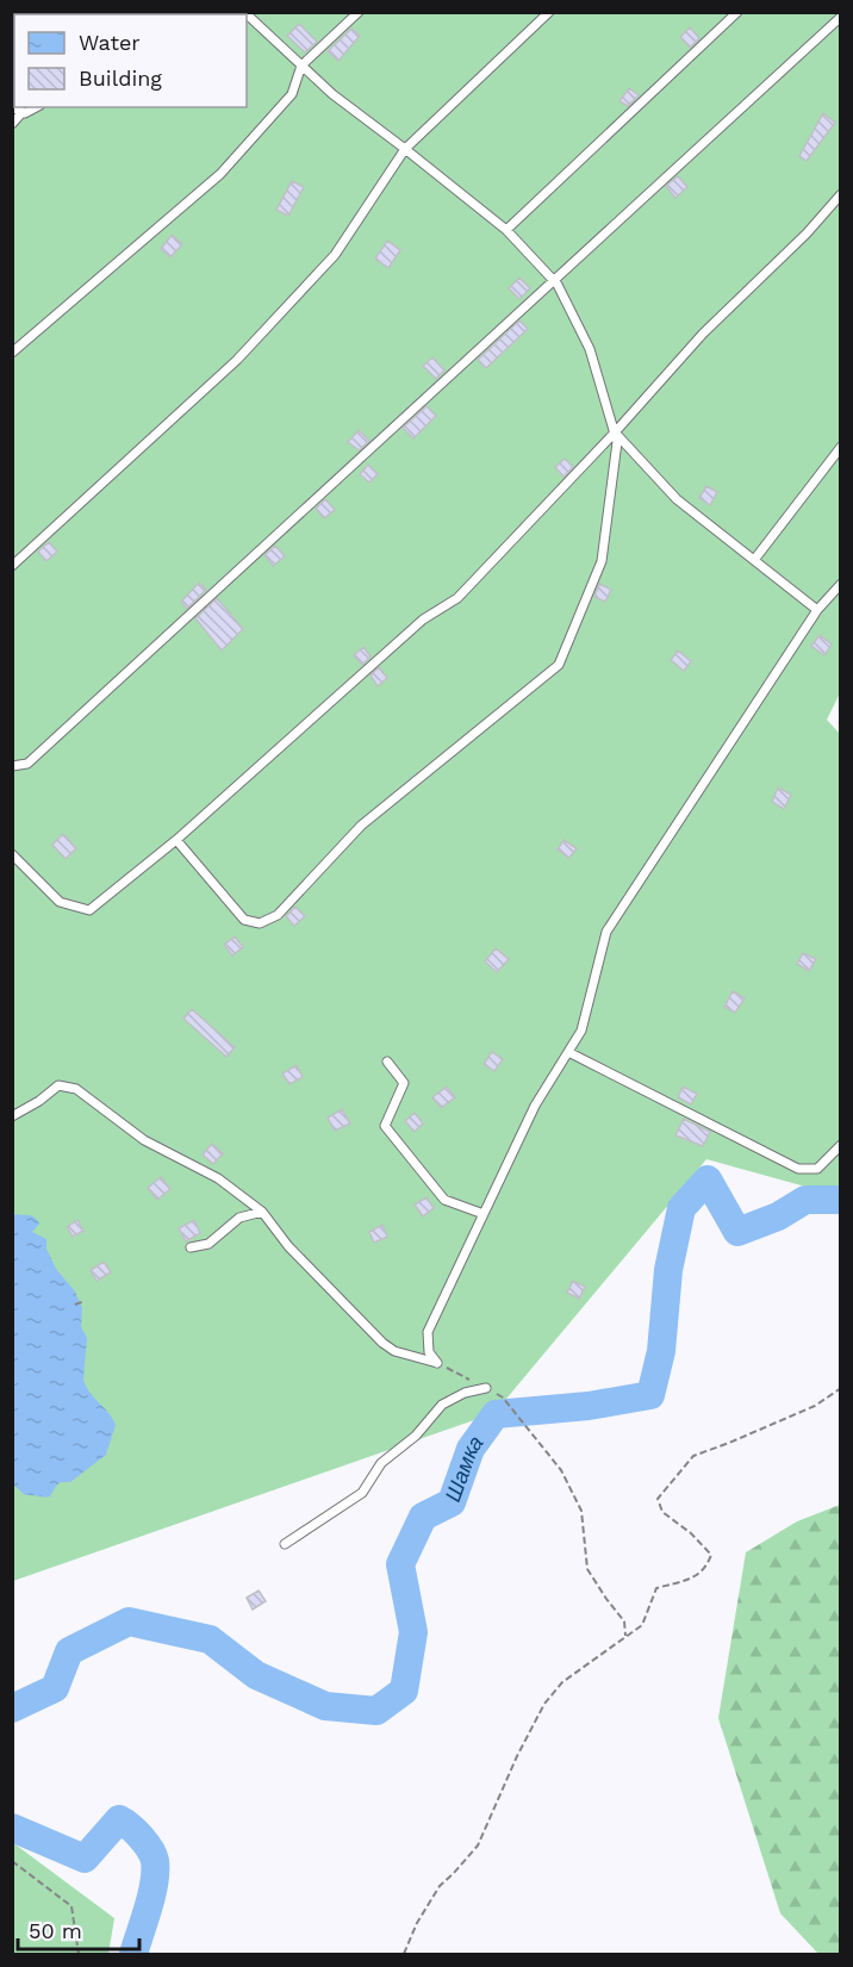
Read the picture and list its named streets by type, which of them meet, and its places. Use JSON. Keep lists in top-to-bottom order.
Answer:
{
  "water": ["Шамка"],
  "legend": ["Water", "Building"],
  "scale_bar": "50 m"
}
